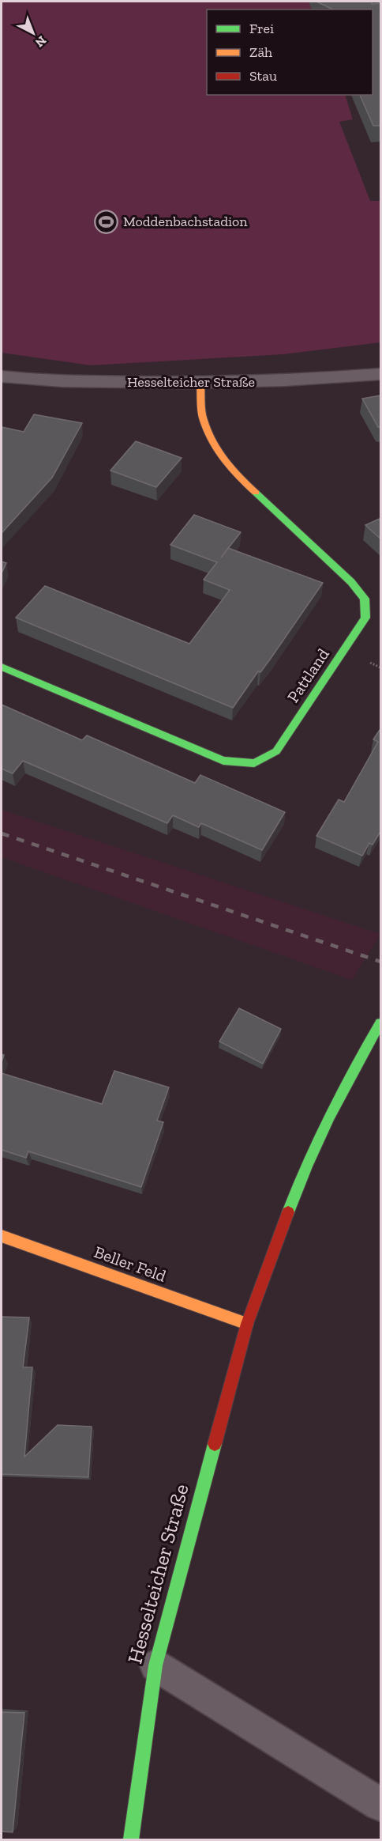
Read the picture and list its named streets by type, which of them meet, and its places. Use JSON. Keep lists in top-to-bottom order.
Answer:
{
  "streets": {
    "street": ["Hesselteicher Straße", "Pattland", "Beller Feld"]
  },
  "crossings": [
    ["Hesselteicher Straße", "Pattland"],
    ["Hesselteicher Straße", "Beller Feld"]
  ],
  "places": {
    "sports": ["Moddenbachstadion"]
  },
  "legend": ["Frei", "Zäh", "Stau"],
  "north": "bottom right"
}
